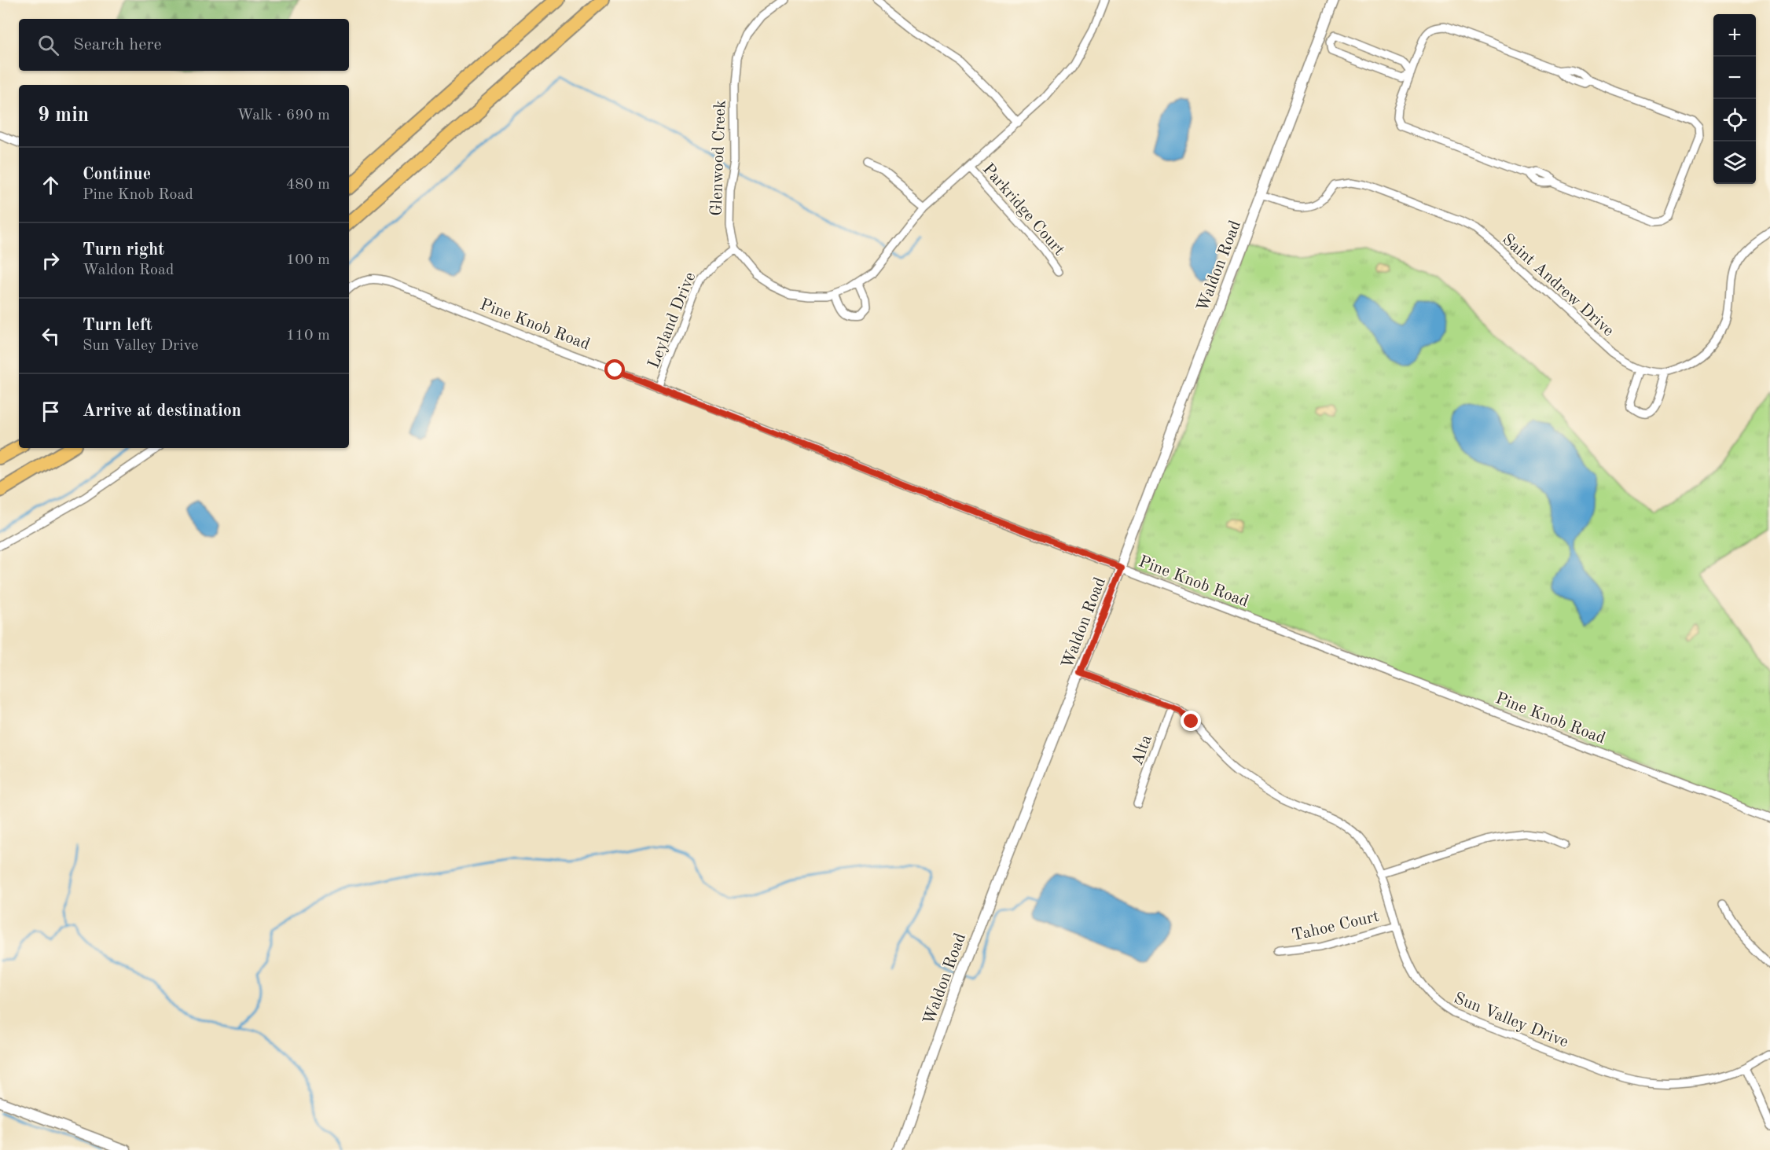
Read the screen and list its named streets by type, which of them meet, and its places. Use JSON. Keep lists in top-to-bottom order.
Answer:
{
  "streets": {
    "street": [
      "Glenwood Creek",
      "Parkridge Court",
      "Waldon Road",
      "Saint Andrew Drive",
      "Leyland Drive",
      "Pine Knob Road",
      "Alta",
      "Tahoe Court",
      "Sun Valley Drive"
    ]
  },
  "crossings": [
    ["Glenwood Creek", "Parkridge Court"],
    ["Glenwood Creek", "Leyland Drive"],
    ["Waldon Road", "Saint Andrew Drive"],
    ["Waldon Road", "Pine Knob Road"],
    ["Waldon Road", "Sun Valley Drive"],
    ["Leyland Drive", "Pine Knob Road"],
    ["Alta", "Sun Valley Drive"],
    ["Tahoe Court", "Sun Valley Drive"]
  ],
  "page": {
    "map_buttons": ["+", "−"],
    "search": "Search here",
    "heading": ["9 min", "Walk · 690 m"],
    "list": [
      ["Continue", "Pine Knob Road", "480 m"],
      ["Turn right", "Waldon Road", "100 m"],
      ["Turn left", "Sun Valley Drive", "110 m"],
      "Arrive at destination"
    ]
  }
}
